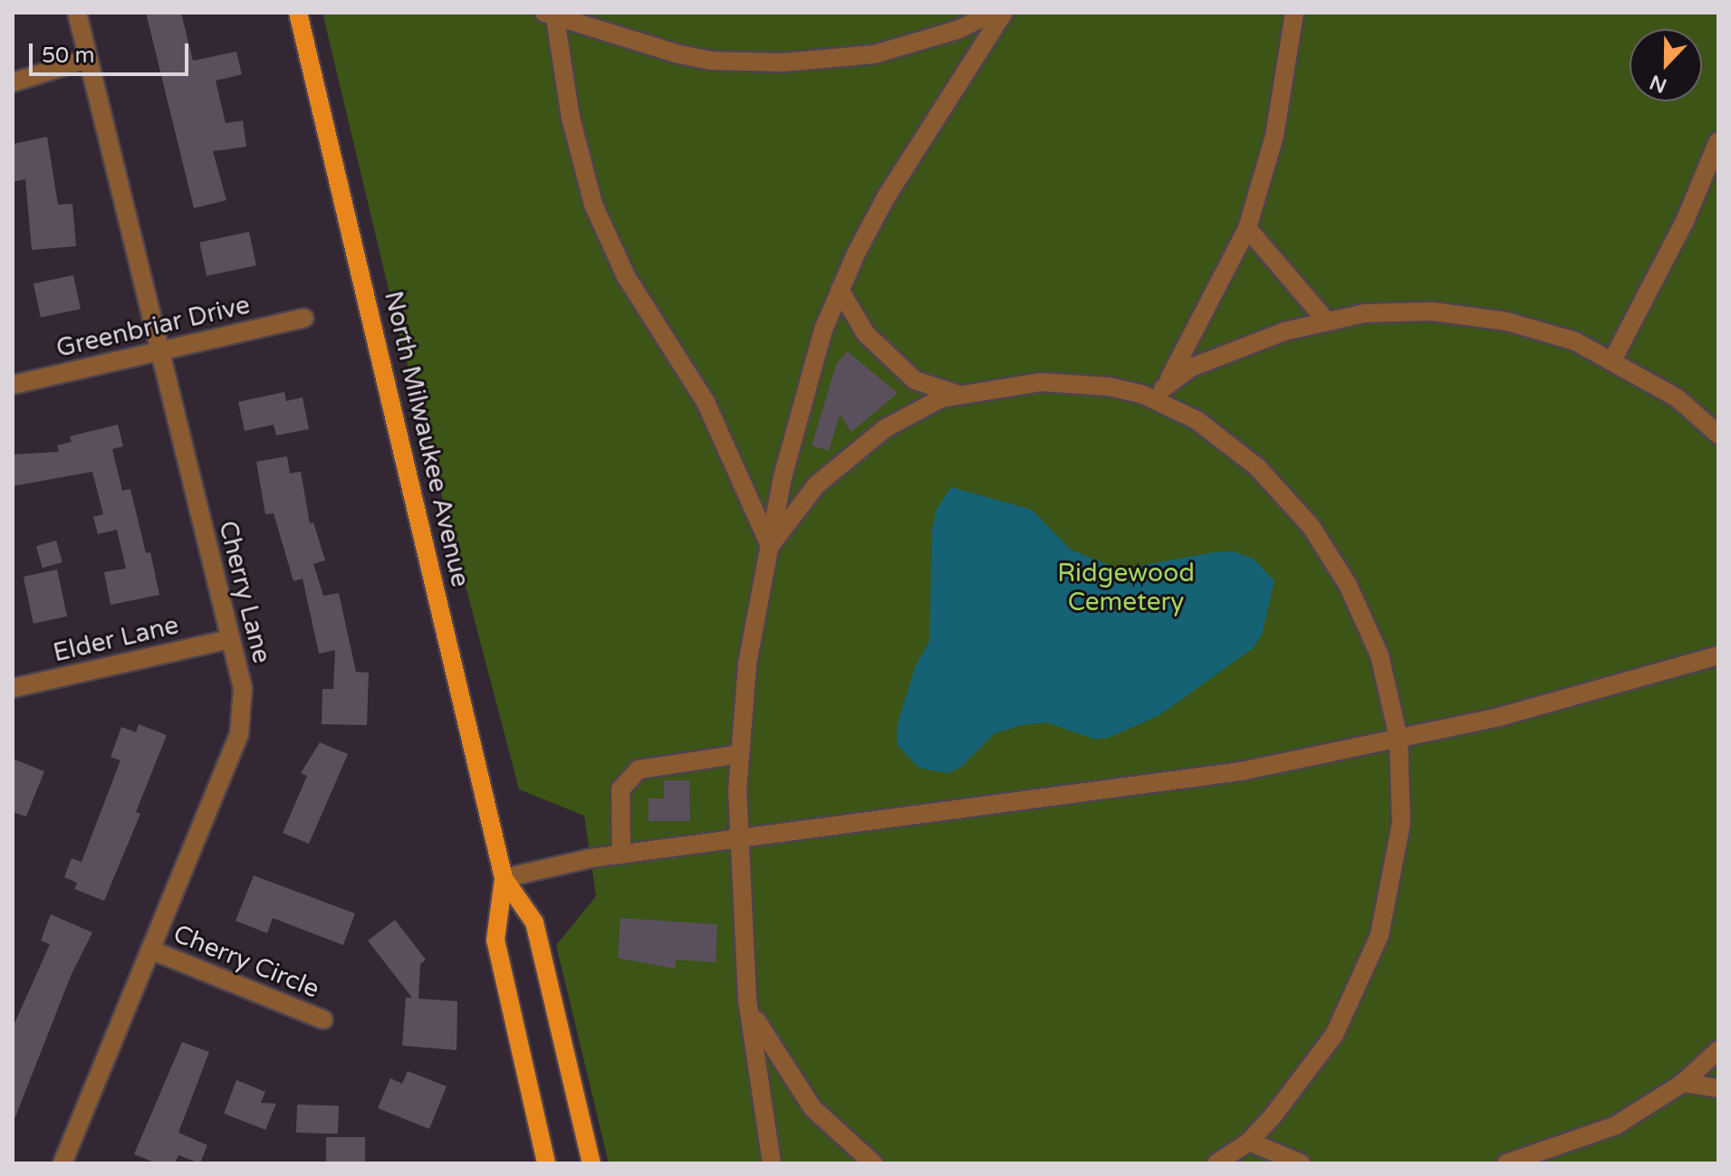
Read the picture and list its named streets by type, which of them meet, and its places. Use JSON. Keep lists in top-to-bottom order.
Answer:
{
  "streets": {
    "main road": ["North Milwaukee Avenue"],
    "street": [
      "Greenbriar Drive",
      "Cherry Lane",
      "Elder Lane",
      "Cherry Circle"
    ]
  },
  "crossings": [
    ["Greenbriar Drive", "Cherry Lane"],
    ["Cherry Lane", "Elder Lane"],
    ["Cherry Lane", "Cherry Circle"]
  ],
  "parks": ["Ridgewood Cemetery"],
  "scale_bar": "50 m",
  "north": "bottom"
}
